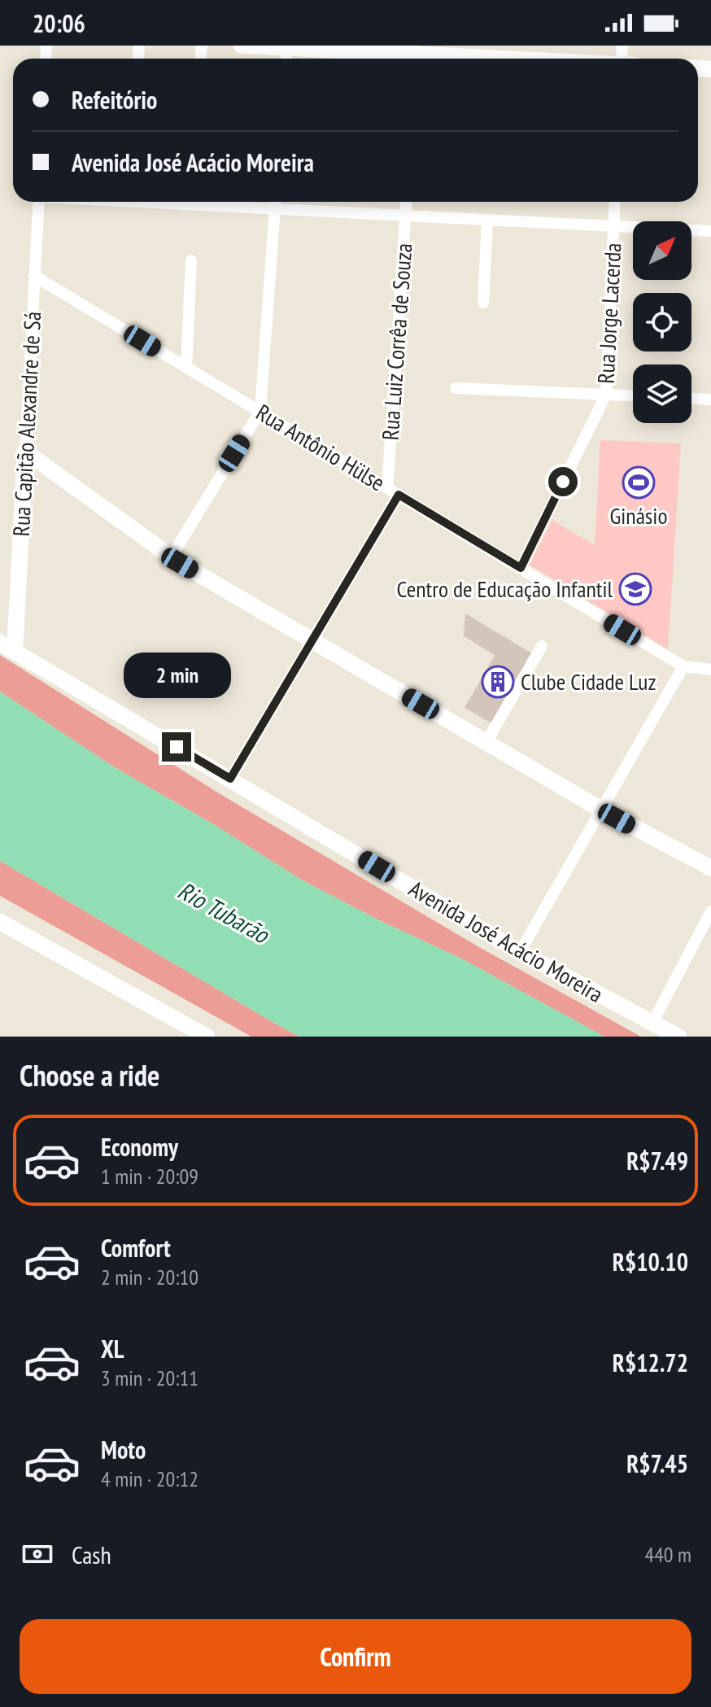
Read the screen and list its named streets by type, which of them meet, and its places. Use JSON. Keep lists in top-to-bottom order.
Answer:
{
  "streets": {
    "street": [
      "Rua Jorge Lacerda",
      "Rua Luiz Corrêa de Souza",
      "Rua Capitão Alexandre de Sá",
      "Rua Antônio Hülse",
      "Avenida José Acácio Moreira"
    ]
  },
  "crossings": [
    ["Rua Jorge Lacerda", "Rua Antônio Hülse"],
    ["Rua Luiz Corrêa de Souza", "Rua Antônio Hülse"],
    ["Rua Capitão Alexandre de Sá", "Rua Antônio Hülse"],
    ["Rua Capitão Alexandre de Sá", "Avenida José Acácio Moreira"]
  ],
  "water": ["Rio Tubarão"],
  "places": {
    "sports": ["Ginásio"],
    "school or university": ["Centro de Educação Infantil"],
    "building": ["Clube Cidade Luz"]
  },
  "north": "top right",
  "page": {
    "status": "20:06",
    "banner": ["Refeitório", "Avenida José Acácio Moreira"],
    "bubble": "2 min",
    "heading": "Choose a ride",
    "list": [
      {
        "name": "Economy",
        "note": "1 min · 20:09",
        "value": "R$7.49"
      },
      {
        "name": "Comfort",
        "note": "2 min · 20:10",
        "value": "R$10.10"
      },
      {
        "name": "XL",
        "note": "3 min · 20:11",
        "value": "R$12.72"
      },
      {
        "name": "Moto",
        "note": "4 min · 20:12",
        "value": "R$7.45"
      }
    ],
    "pay": ["Cash", "440 m"],
    "buttons": "Confirm"
  }
}
